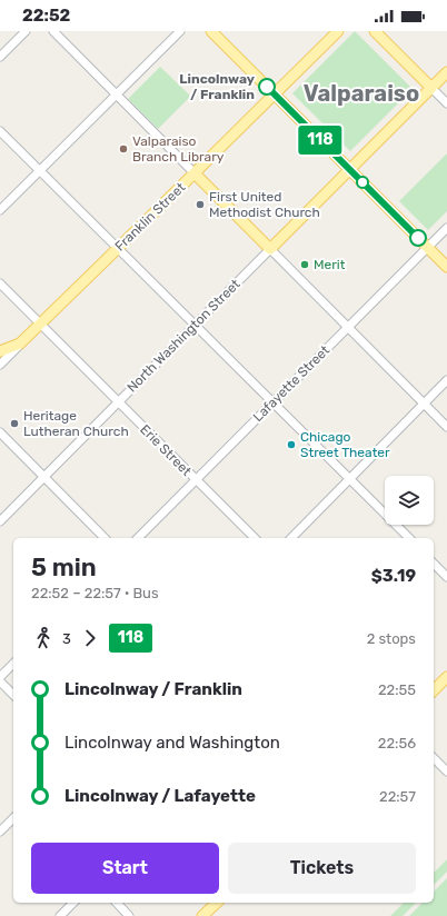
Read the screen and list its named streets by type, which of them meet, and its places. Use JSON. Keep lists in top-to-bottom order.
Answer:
{
  "streets": {
    "main road": ["Franklin Street", "North Washington Street"],
    "street": ["Lafayette Street", "Erie Street"]
  },
  "crossings": [
    ["Franklin Street", "Erie Street"],
    ["North Washington Street", "Erie Street"],
    ["Lafayette Street", "Erie Street"]
  ],
  "districts": ["Valparaiso"],
  "places": [
    "Lincolnway / Franklin",
    "Valparaiso Branch Library",
    "First United Methodist Church",
    "Merit",
    "Heritage Lutheran Church",
    "Chicago Street Theater"
  ],
  "lines": ["bus line 118"],
  "page": {
    "status": "22:52",
    "on_map": "118",
    "heading": ["5 min", "22:52 – 22:57 · Bus", "$3.19"],
    "legs": ["3", "118", "2 stops"],
    "list": [
      {
        "name": "Lincolnway / Franklin",
        "value": "22:55"
      },
      {
        "name": "Lincolnway and Washington",
        "value": "22:56"
      },
      {
        "name": "Lincolnway / Lafayette",
        "value": "22:57"
      }
    ],
    "buttons": ["Start", "Tickets"]
  }
}
